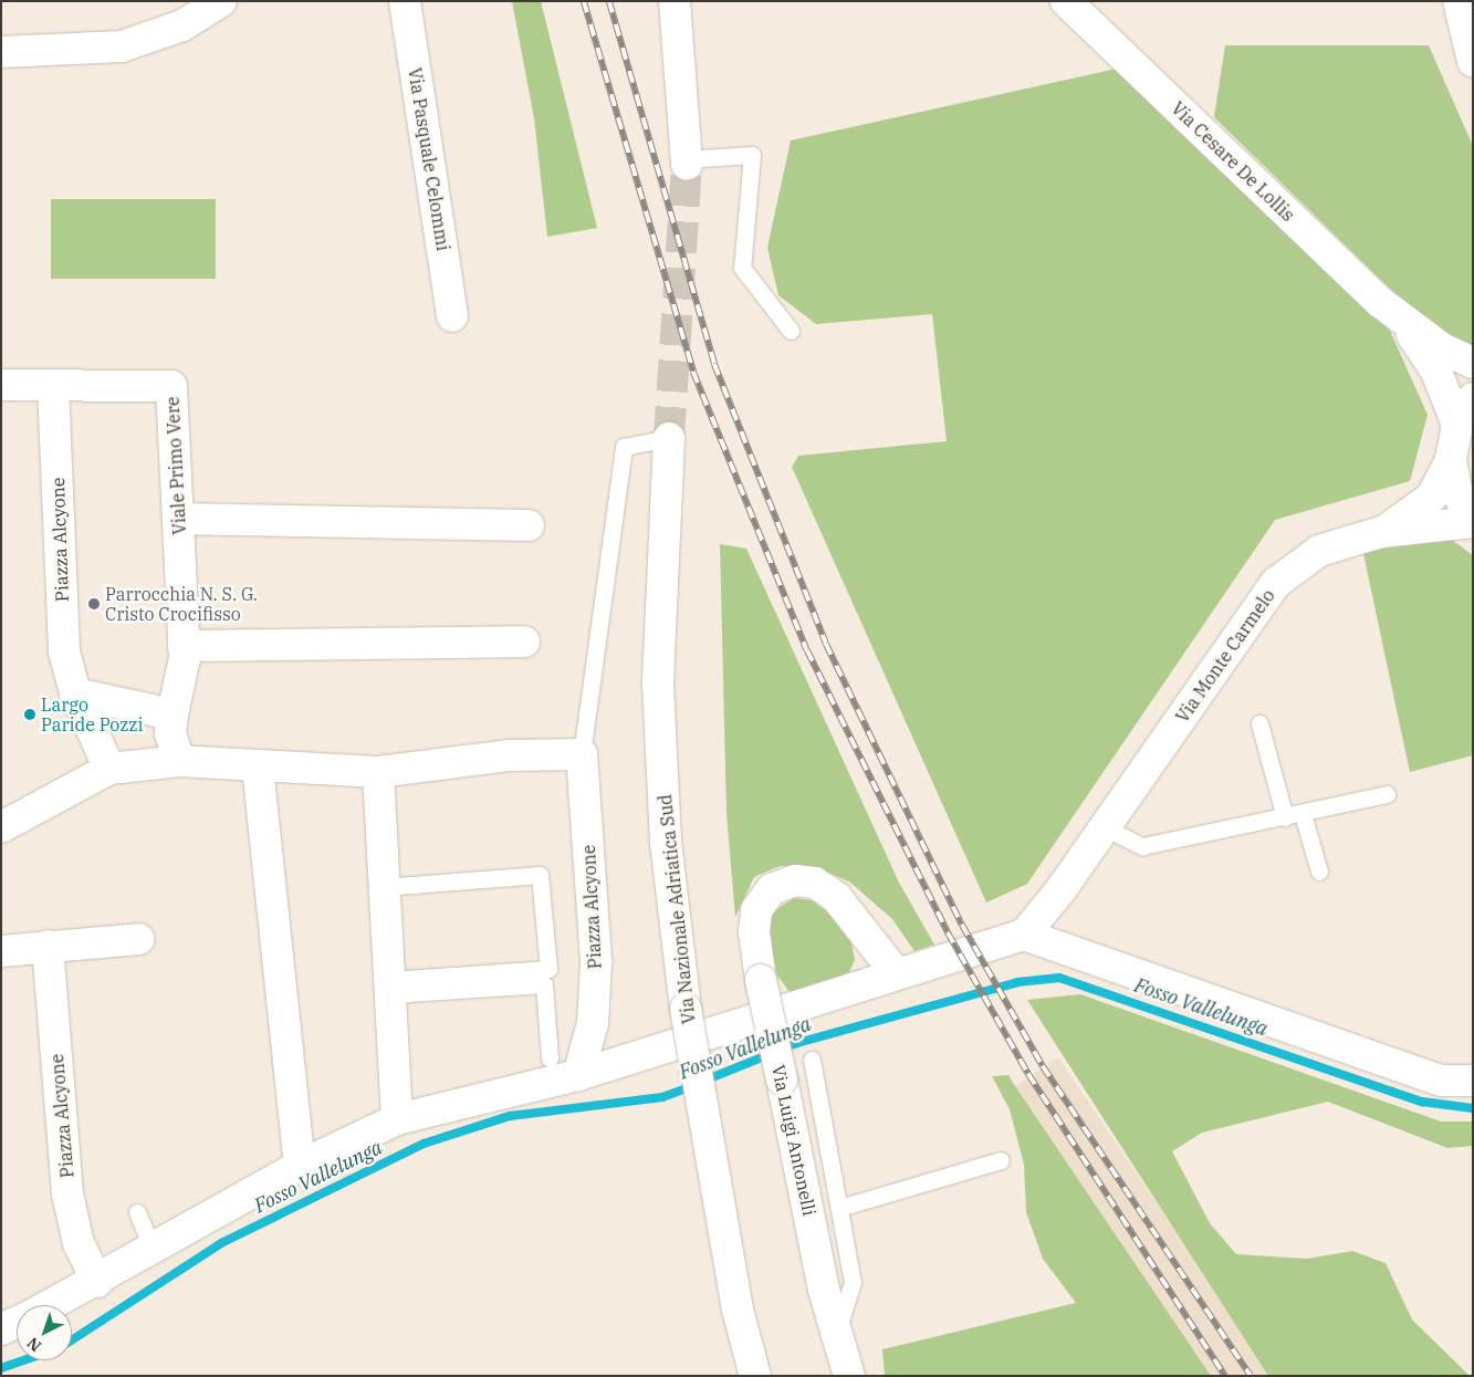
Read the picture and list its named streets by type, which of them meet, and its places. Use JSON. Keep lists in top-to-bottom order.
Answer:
{
  "streets": {
    "street": [
      "Via Pasquale Celommi",
      "Via Cesare De Lollis",
      "Viale Primo Vere",
      "Piazza Alcyone",
      "Via Monte Carmelo",
      "Via Nazionale Adriatica Sud",
      "Via Luigi Antonelli"
    ]
  },
  "crossings": [
    ["Viale Primo Vere", "Piazza Alcyone"]
  ],
  "water": ["Fosso Vallelunga"],
  "places": ["Parrocchia N. S. G. Cristo Crocifisso", "Largo Paride Pozzi"],
  "north": "bottom left"
}
